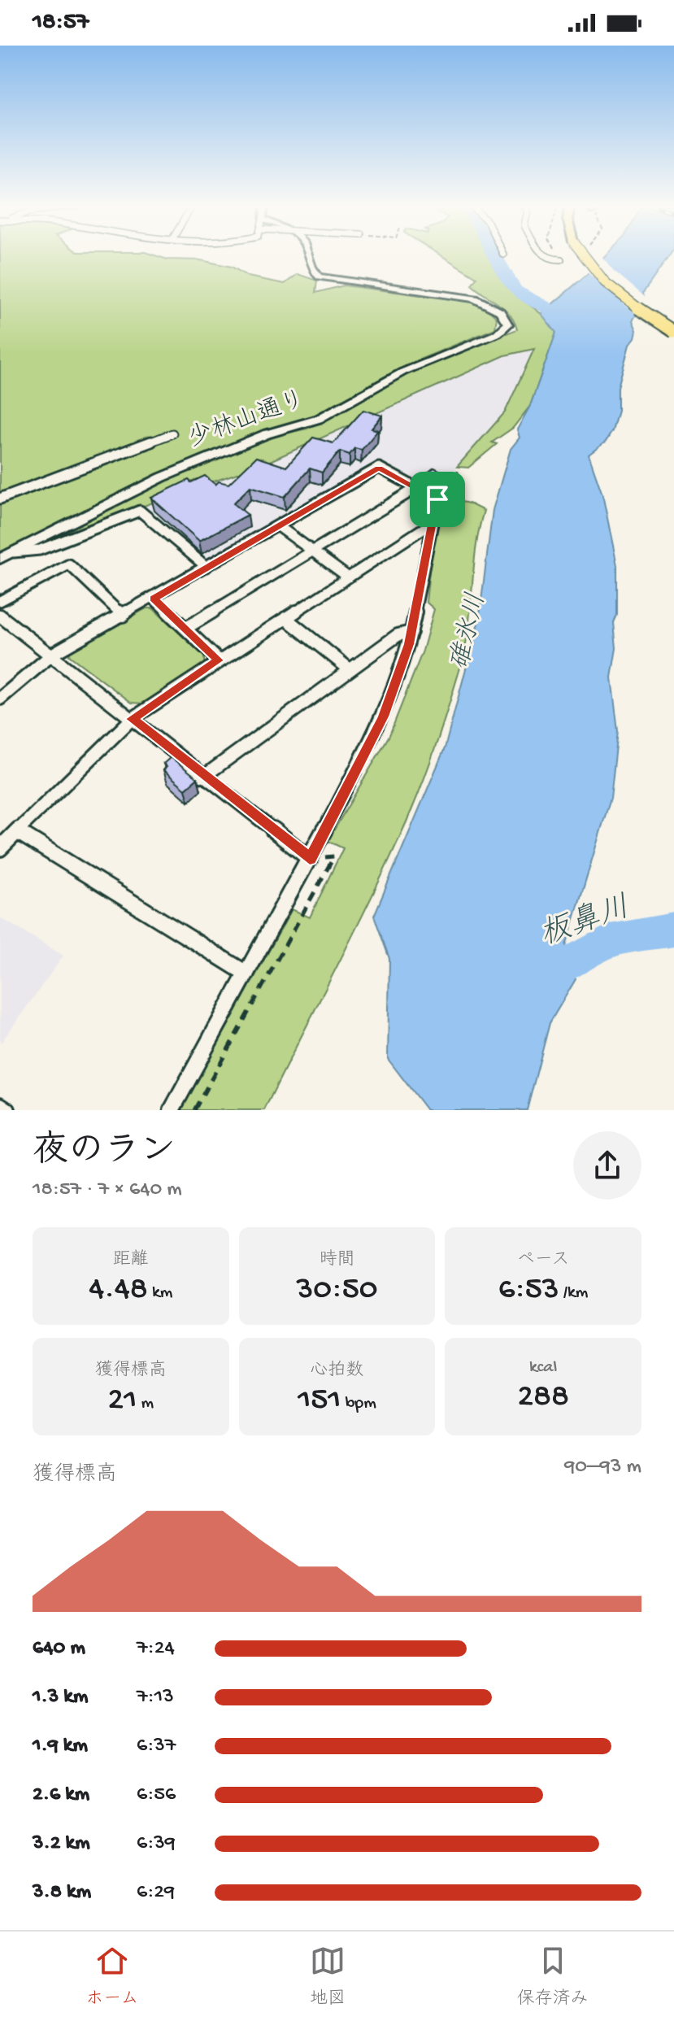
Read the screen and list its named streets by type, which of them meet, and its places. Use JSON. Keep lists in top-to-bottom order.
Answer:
{
  "streets": {
    "street": ["少林山通り"]
  },
  "water": ["碓氷川", "板鼻川"],
  "page": {
    "status": "18:57",
    "heading": ["夜のラン", "18:57 · 7 × 640 m"],
    "stats": [
      ["距離", "4.48 km"],
      ["時間", "30:50"],
      ["ペース", "6:53 /km"],
      ["獲得標高", "21 m"],
      ["心拍数", "151 bpm"],
      ["kcal", "288"]
    ],
    "chart": ["獲得標高", "90–93 m"],
    "list": [
      {
        "name": "640 m",
        "note": "7:24"
      },
      {
        "name": "1.3 km",
        "note": "7:13"
      },
      {
        "name": "1.9 km",
        "note": "6:37"
      },
      {
        "name": "2.6 km",
        "note": "6:56"
      },
      {
        "name": "3.2 km",
        "note": "6:39"
      },
      {
        "name": "3.8 km",
        "note": "6:29"
      }
    ],
    "tabs": ["ホーム", "地図", "保存済み"]
  }
}
